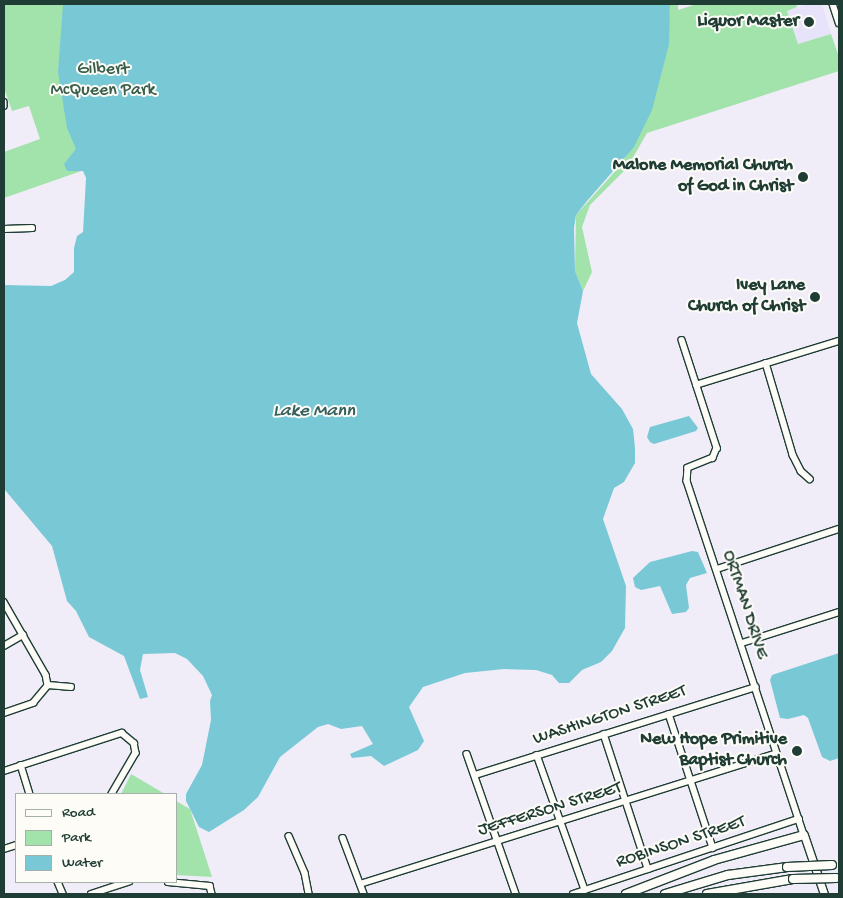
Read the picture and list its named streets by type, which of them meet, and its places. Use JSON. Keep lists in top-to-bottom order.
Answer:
{
  "streets": {
    "main road": ["ORTMAN DRIVE"],
    "street": ["WASHINGTON STREET", "JEFFERSON STREET", "ROBINSON STREET"]
  },
  "crossings": [
    ["ORTMAN DRIVE", "WASHINGTON STREET"],
    ["ORTMAN DRIVE", "JEFFERSON STREET"],
    ["ORTMAN DRIVE", "ROBINSON STREET"]
  ],
  "water": ["Lake Mann"],
  "parks": ["Gilbert McQueen Park"],
  "places": [
    "Liquor Master",
    "Malone Memorial Church of God in Christ",
    "Ivey Lane Church of Christ",
    "New Hope Primitive Baptist Church"
  ],
  "legend": ["Road", "Park", "Water"]
}
